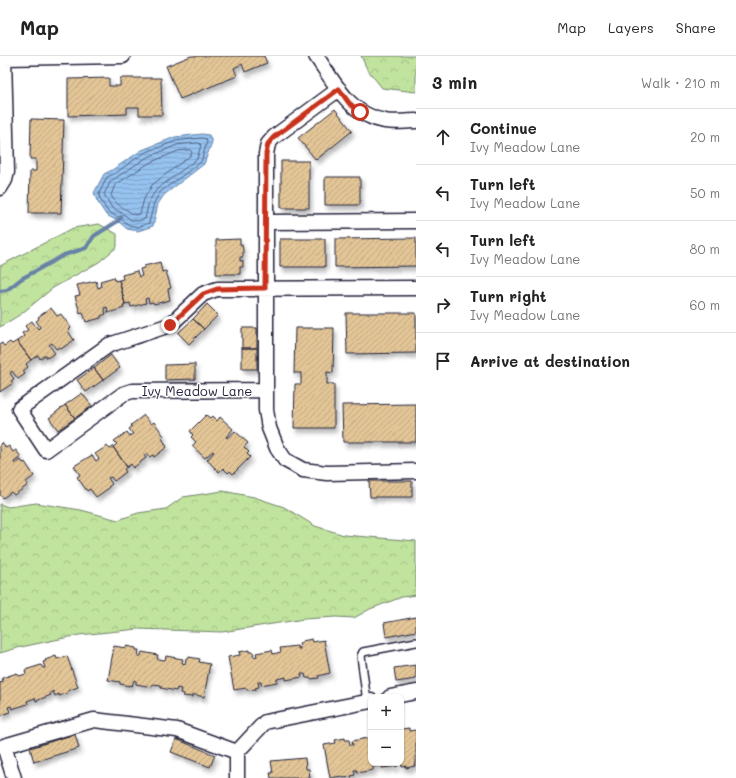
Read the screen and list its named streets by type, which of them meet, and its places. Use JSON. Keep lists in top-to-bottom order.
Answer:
{
  "streets": {
    "street": ["Ivy Meadow Lane"]
  },
  "page": {
    "header": "Map",
    "nav": ["Map", "Layers", "Share"],
    "heading": ["3 min", "Walk · 210 m"],
    "list": [
      ["Continue", "Ivy Meadow Lane", "20 m"],
      ["Turn left", "Ivy Meadow Lane", "50 m"],
      ["Turn left", "Ivy Meadow Lane", "80 m"],
      ["Turn right", "Ivy Meadow Lane", "60 m"],
      "Arrive at destination"
    ],
    "map_buttons": ["+", "−"]
  }
}
